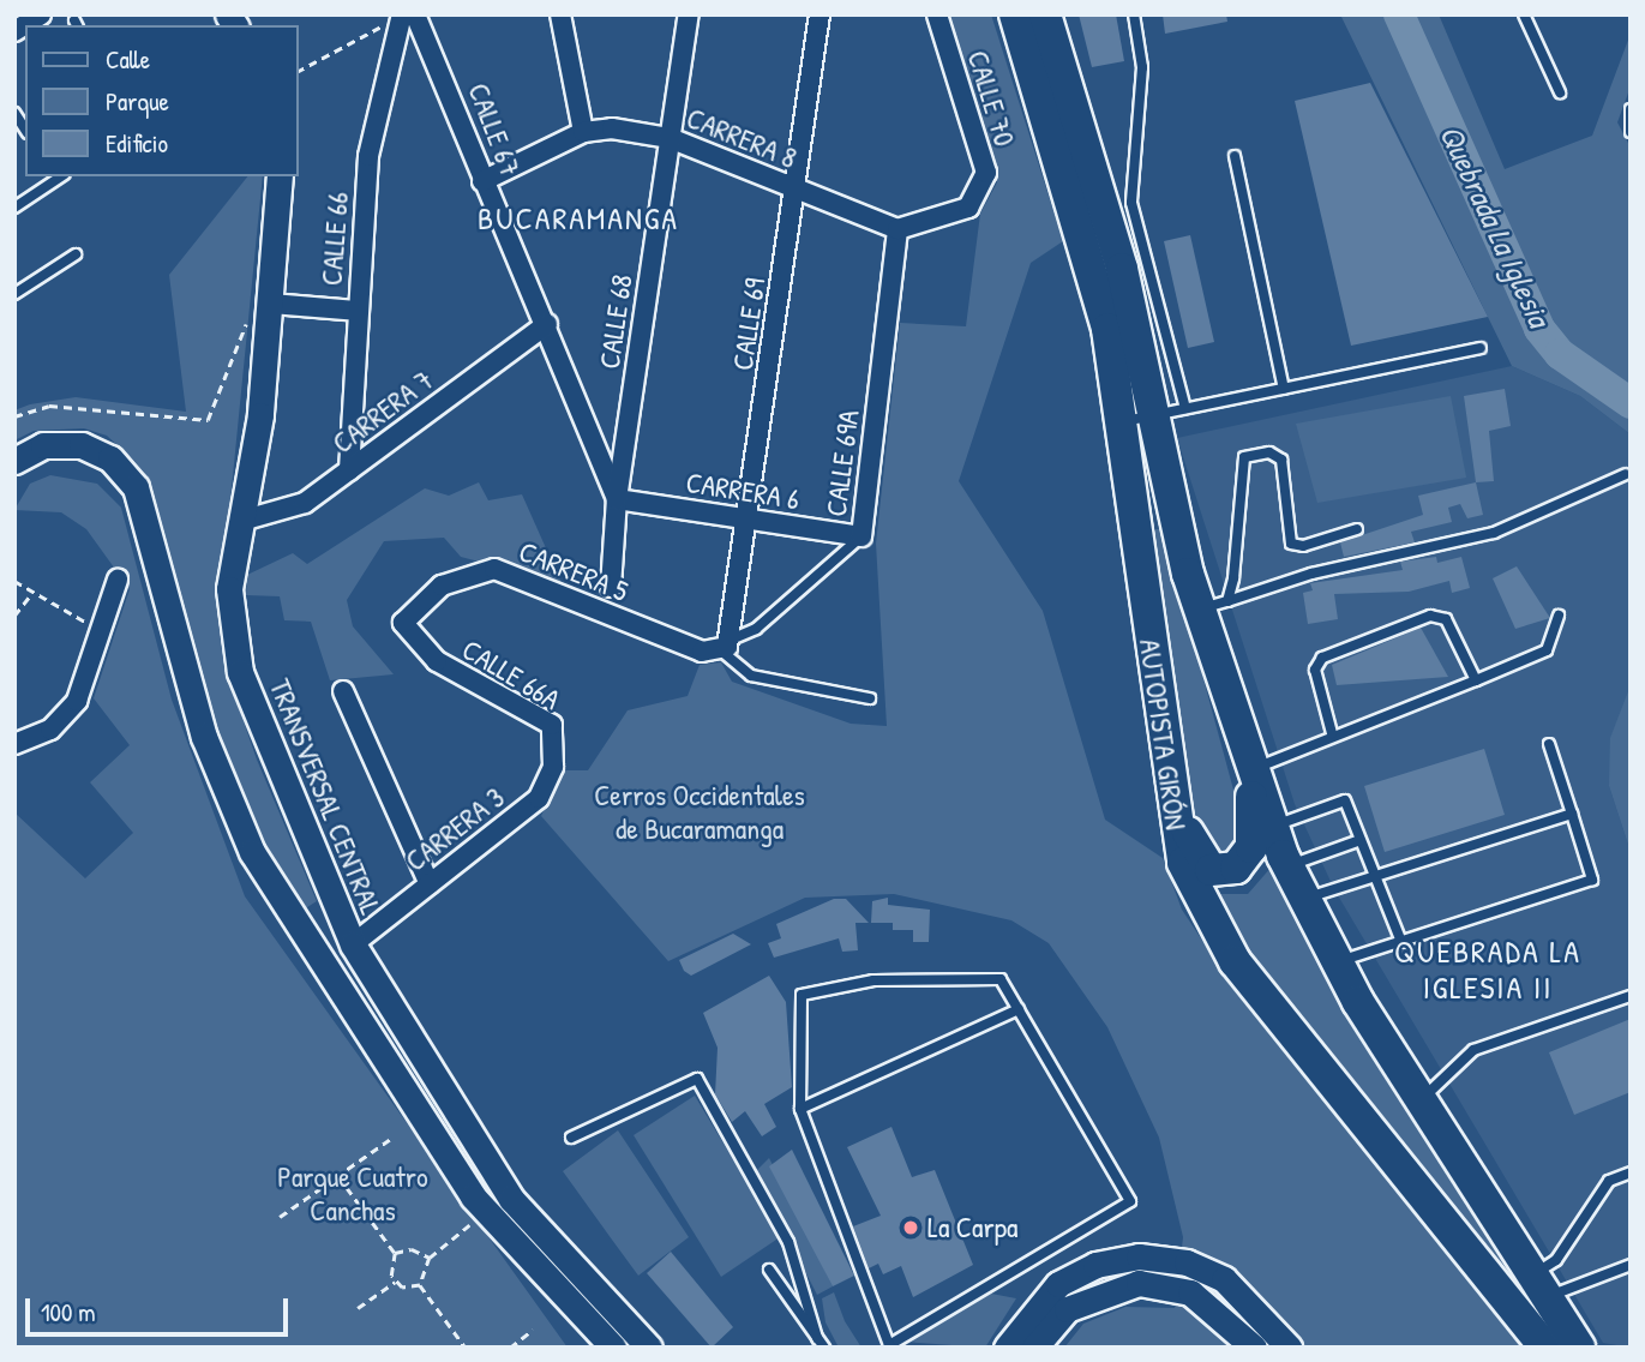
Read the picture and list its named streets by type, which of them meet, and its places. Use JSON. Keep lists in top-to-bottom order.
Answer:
{
  "streets": {
    "highway": ["AUTOPISTA GIRÓN"],
    "main road": ["TRANSVERSAL CENTRAL"],
    "street": [
      "CALLE 70",
      "CALLE 67",
      "CARRERA 8",
      "CALLE 66",
      "CALLE 68",
      "CALLE 69",
      "CARRERA 7",
      "CALLE 69A",
      "CARRERA 6",
      "CARRERA 5",
      "CALLE 66A",
      "CARRERA 3"
    ]
  },
  "crossings": [
    ["CALLE 70", "CARRERA 8"],
    ["CALLE 70", "CALLE 69A"],
    ["CALLE 67", "CARRERA 8"],
    ["CALLE 67", "CALLE 68"],
    ["CALLE 67", "CARRERA 7"],
    ["CALLE 67", "CARRERA 6"],
    ["CARRERA 8", "CALLE 68"],
    ["CARRERA 8", "CALLE 69"],
    ["CARRERA 8", "CALLE 69A"],
    ["CALLE 66", "CARRERA 7"],
    ["CALLE 68", "CARRERA 6"],
    ["CALLE 69", "CALLE 69A"],
    ["CALLE 69", "CARRERA 6"],
    ["CALLE 69", "CARRERA 5"],
    ["CARRERA 7", "TRANSVERSAL CENTRAL"],
    ["CALLE 69A", "CARRERA 6"],
    ["CALLE 69A", "CARRERA 5"],
    ["CARRERA 5", "CALLE 66A"],
    ["CALLE 66A", "CARRERA 3"],
    ["TRANSVERSAL CENTRAL", "CARRERA 3"]
  ],
  "districts": ["BUCARAMANGA", "QUEBRADA LA IGLESIA II"],
  "water": ["Quebrada La Iglesia"],
  "parks": ["Cerros Occidentales de Bucaramanga", "Parque Cuatro Canchas"],
  "places": ["La Carpa"],
  "legend": ["Calle", "Parque", "Edificio"],
  "scale_bar": "100 m"
}
